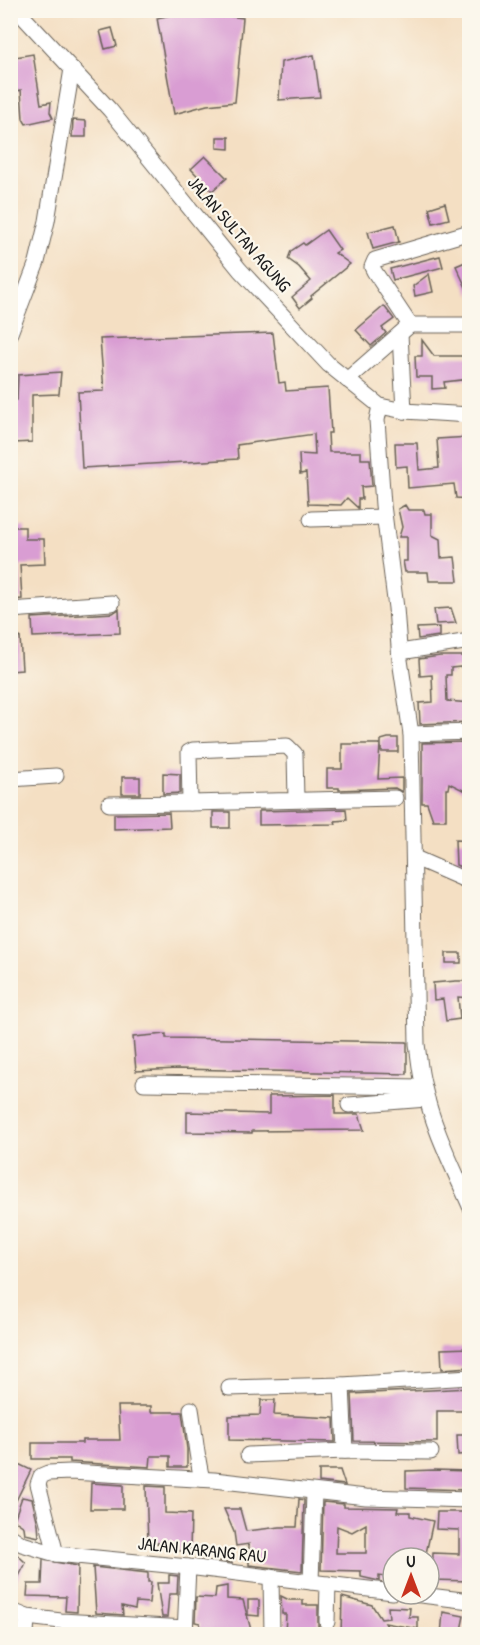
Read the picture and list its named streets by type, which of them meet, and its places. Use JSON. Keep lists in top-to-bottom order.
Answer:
{
  "streets": {
    "street": ["JALAN SULTAN AGUNG", "JALAN KARANG RAU"]
  },
  "north": "top"
}
